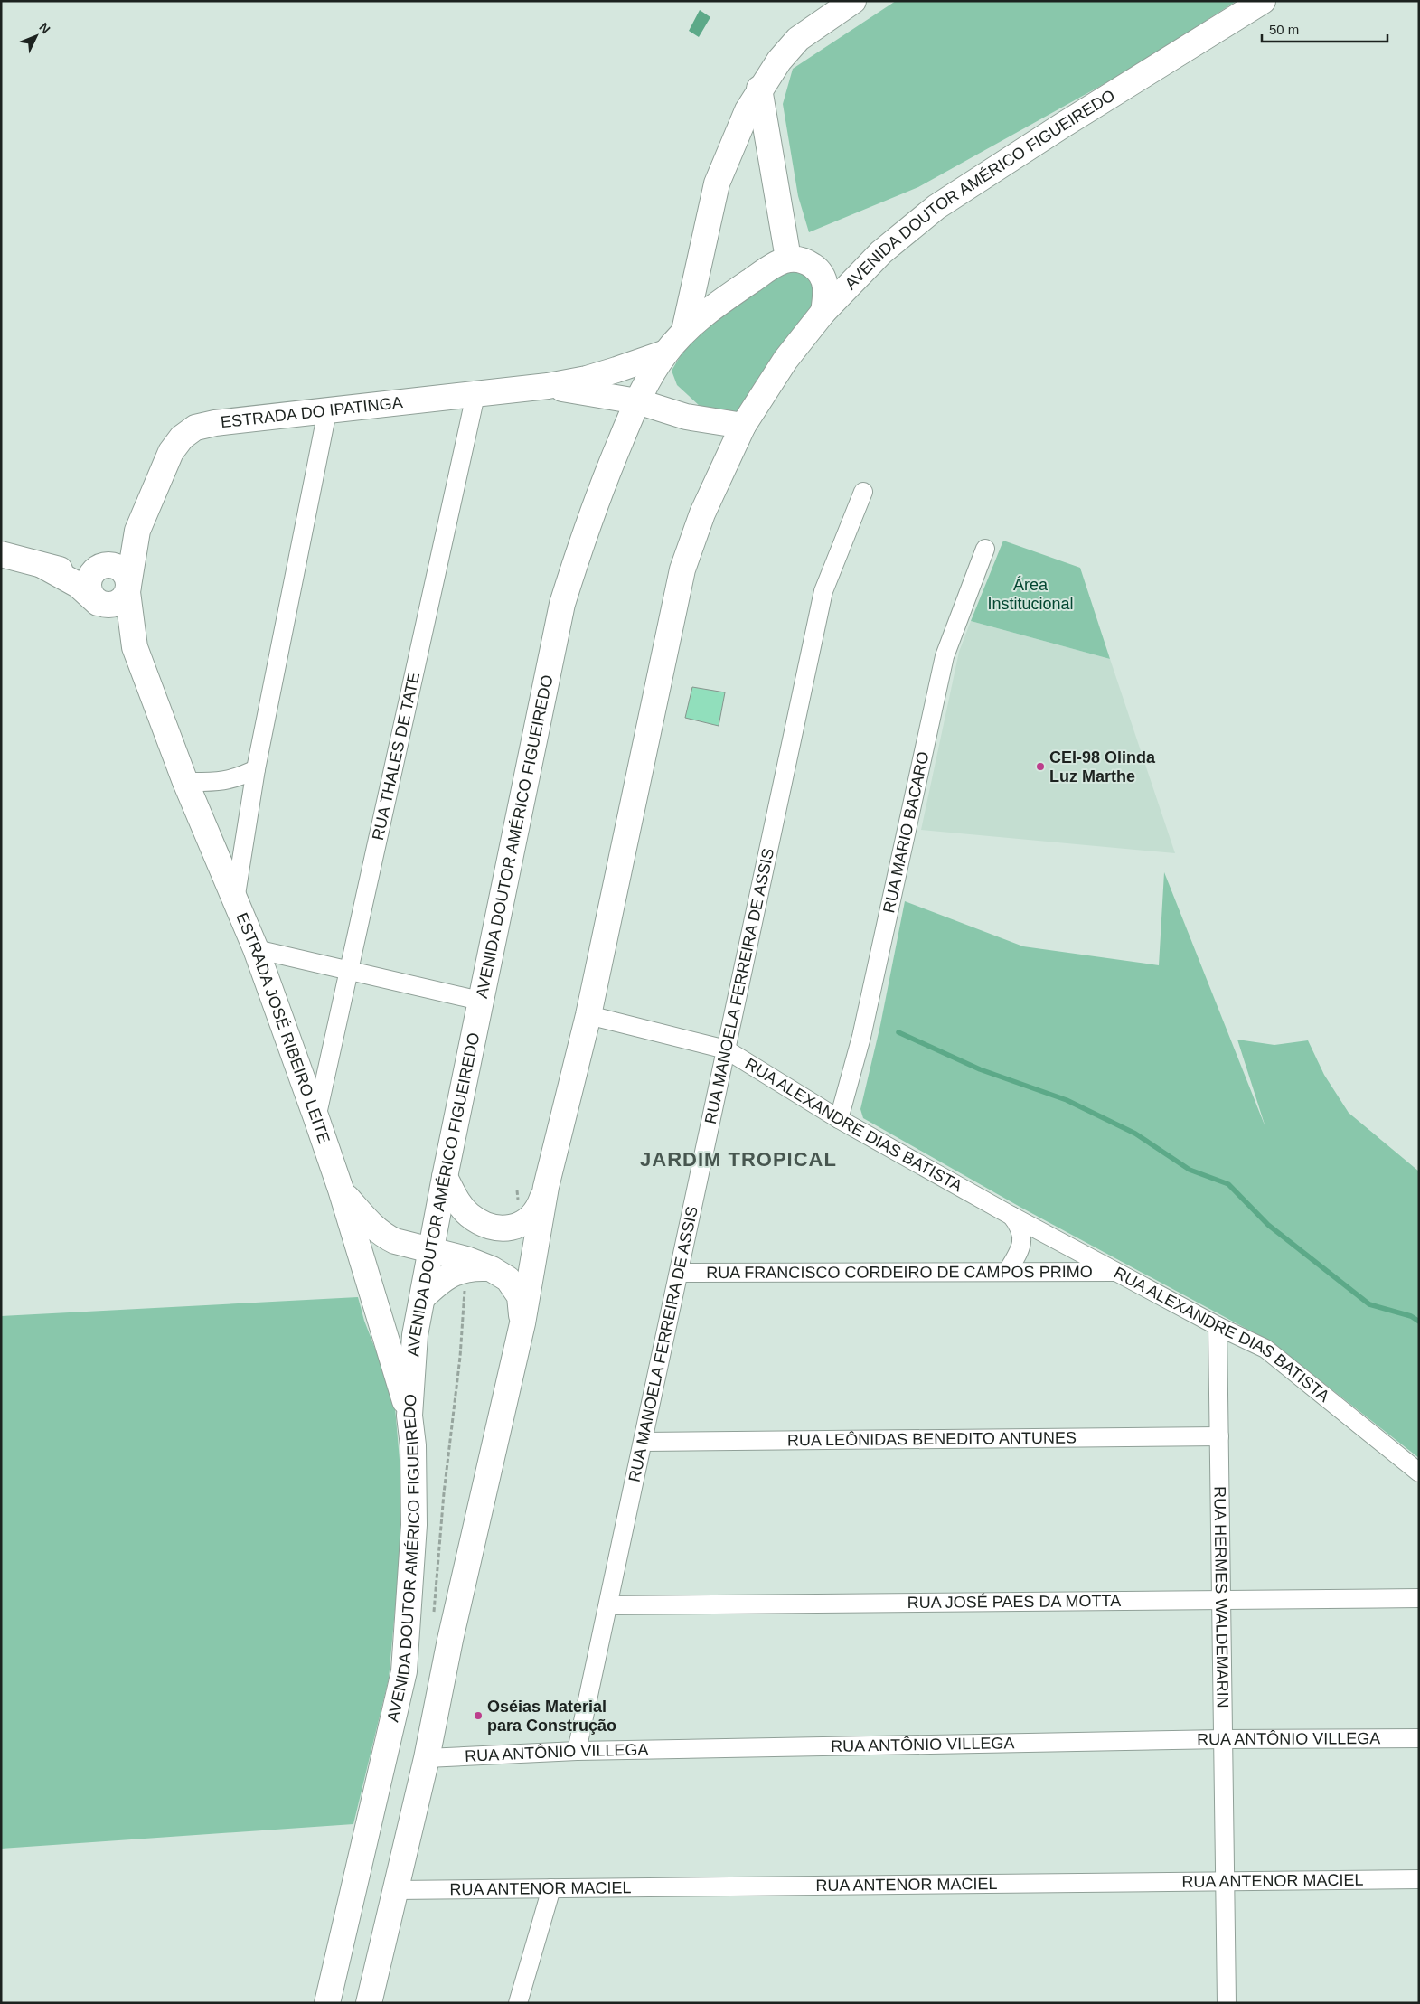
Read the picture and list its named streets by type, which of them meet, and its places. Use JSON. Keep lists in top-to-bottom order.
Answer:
{
  "streets": {
    "main road": ["AVENIDA DOUTOR AMÉRICO FIGUEIREDO", "ESTRADA DO IPATINGA", "ESTRADA JOSÉ RIBEIRO LEITE"],
    "street": [
      "RUA THALES DE TATE",
      "RUA MARIO BACARO",
      "RUA MANOELA FERREIRA DE ASSIS",
      "RUA ALEXANDRE DIAS BATISTA",
      "RUA FRANCISCO CORDEIRO DE CAMPOS PRIMO",
      "RUA LEÔNIDAS BENEDITO ANTUNES",
      "RUA HERMES WALDEMARIN",
      "RUA JOSÉ PAES DA MOTTA",
      "RUA ANTÔNIO VILLEGA",
      "RUA ANTENOR MACIEL"
    ]
  },
  "crossings": [
    ["AVENIDA DOUTOR AMÉRICO FIGUEIREDO", "ESTRADA DO IPATINGA"],
    ["AVENIDA DOUTOR AMÉRICO FIGUEIREDO", "ESTRADA JOSÉ RIBEIRO LEITE"],
    ["AVENIDA DOUTOR AMÉRICO FIGUEIREDO", "RUA ALEXANDRE DIAS BATISTA"],
    ["AVENIDA DOUTOR AMÉRICO FIGUEIREDO", "RUA ANTÔNIO VILLEGA"],
    ["AVENIDA DOUTOR AMÉRICO FIGUEIREDO", "RUA ANTENOR MACIEL"],
    ["ESTRADA DO IPATINGA", "RUA THALES DE TATE"],
    ["ESTRADA DO IPATINGA", "ESTRADA JOSÉ RIBEIRO LEITE"],
    ["RUA THALES DE TATE", "ESTRADA JOSÉ RIBEIRO LEITE"],
    ["RUA MARIO BACARO", "RUA ALEXANDRE DIAS BATISTA"],
    ["RUA MANOELA FERREIRA DE ASSIS", "RUA ALEXANDRE DIAS BATISTA"],
    ["RUA MANOELA FERREIRA DE ASSIS", "RUA FRANCISCO CORDEIRO DE CAMPOS PRIMO"],
    ["RUA MANOELA FERREIRA DE ASSIS", "RUA LEÔNIDAS BENEDITO ANTUNES"],
    ["RUA MANOELA FERREIRA DE ASSIS", "RUA JOSÉ PAES DA MOTTA"],
    ["RUA MANOELA FERREIRA DE ASSIS", "RUA ANTÔNIO VILLEGA"],
    ["RUA ALEXANDRE DIAS BATISTA", "RUA FRANCISCO CORDEIRO DE CAMPOS PRIMO"],
    ["RUA ALEXANDRE DIAS BATISTA", "RUA HERMES WALDEMARIN"],
    ["RUA LEÔNIDAS BENEDITO ANTUNES", "RUA HERMES WALDEMARIN"],
    ["RUA HERMES WALDEMARIN", "RUA JOSÉ PAES DA MOTTA"],
    ["RUA HERMES WALDEMARIN", "RUA ANTÔNIO VILLEGA"],
    ["RUA HERMES WALDEMARIN", "RUA ANTENOR MACIEL"]
  ],
  "districts": ["JARDIM TROPICAL"],
  "parks": ["Área Institucional"],
  "places": ["CEI-98 Olinda Luz Marthe", "Oséias Material para Construção"],
  "scale_bar": "50 m",
  "north": "top right"
}
